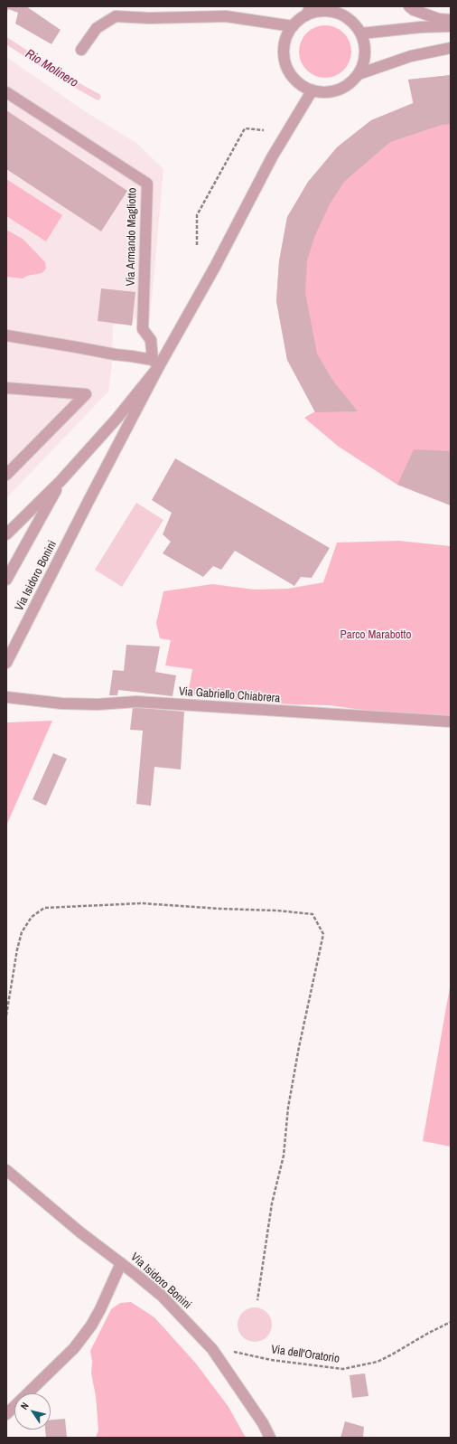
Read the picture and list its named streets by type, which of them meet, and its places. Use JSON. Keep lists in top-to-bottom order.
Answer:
{
  "streets": {
    "street": ["Via Armando Magliotto", "Via Isidoro Bonini", "Via Gabriello Chiabrera"],
    "path": ["Via dell'Oratorio"]
  },
  "crossings": [
    ["Via Armando Magliotto", "Via Isidoro Bonini"],
    ["Via Isidoro Bonini", "Via dell'Oratorio"]
  ],
  "water": ["Rio Molinero"],
  "parks": ["Parco Marabotto"],
  "north": "top left"
}
